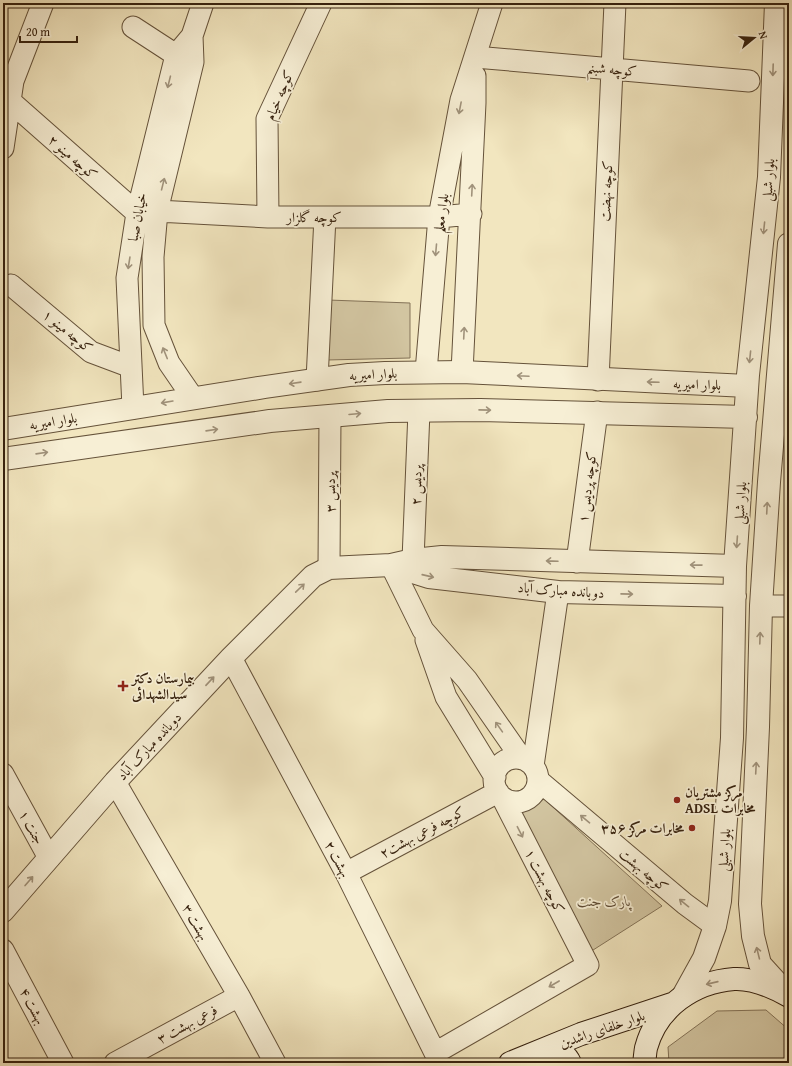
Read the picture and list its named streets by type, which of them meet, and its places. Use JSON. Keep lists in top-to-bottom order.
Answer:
{
  "streets": {
    "street": [
      "کوچه شبنم",
      "کوچه خیام",
      "کوچه مینو ۲",
      "بلوار شبلی",
      "کوچه نهضت",
      "بلوار معلم",
      "خیابان صبا",
      "کوچه گلزار",
      "کوچه مینو ۱",
      "بلوار امیریه",
      "پردیس ۲",
      "کوچه پردیس ۱",
      "پردیس ۳",
      "دوبانده مبارک آباد",
      "جنت ۱",
      "کوچه فرعی بهشت۲",
      "بهشت ۲",
      "کوچه بهشت",
      "کوچه بهشت ۱",
      "بهشت ۳",
      "بهشت ۴",
      "فرعی بهشت ۳",
      "بلوار خلفای راشدین"
    ]
  },
  "crossings": [
    ["کوچه شبنم", "کوچه نهضت"],
    ["کوچه شبنم", "بلوار معلم"],
    ["کوچه خیام", "کوچه گلزار"],
    ["کوچه مینو ۲", "خیابان صبا"],
    ["کوچه مینو ۲", "کوچه گلزار"],
    ["بلوار شبلی", "بلوار امیریه"],
    ["بلوار شبلی", "دوبانده مبارک آباد"],
    ["بلوار شبلی", "کوچه بهشت"],
    ["بلوار شبلی", "بلوار خلفای راشدین"],
    ["کوچه نهضت", "بلوار امیریه"],
    ["بلوار معلم", "کوچه گلزار"],
    ["بلوار معلم", "بلوار امیریه"],
    ["خیابان صبا", "کوچه گلزار"],
    ["خیابان صبا", "کوچه مینو ۱"],
    ["خیابان صبا", "بلوار امیریه"],
    ["پردیس ۲", "دوبانده مبارک آباد"],
    ["کوچه پردیس ۱", "دوبانده مبارک آباد"],
    ["پردیس ۳", "دوبانده مبارک آباد"],
    ["دوبانده مبارک آباد", "جنت ۱"],
    ["دوبانده مبارک آباد", "بهشت ۲"],
    ["دوبانده مبارک آباد", "بهشت ۳"],
    ["کوچه فرعی بهشت۲", "بهشت ۲"],
    ["کوچه فرعی بهشت۲", "کوچه بهشت"],
    ["کوچه فرعی بهشت۲", "کوچه بهشت ۱"],
    ["بهشت ۲", "کوچه بهشت ۱"],
    ["کوچه بهشت", "کوچه بهشت ۱"],
    ["بهشت ۳", "فرعی بهشت ۳"]
  ],
  "one_way": ["کوچه بهشت"],
  "parks": ["پارک جنت"],
  "places": {
    "health": ["بیمارستان دکتر سیدالشهدائی"],
    "other": ["مرکز مشتریان ADSL مخابرات", "مخابرات مرکز ۳۵۶"]
  },
  "scale_bar": "20 m",
  "north": "right"
}
